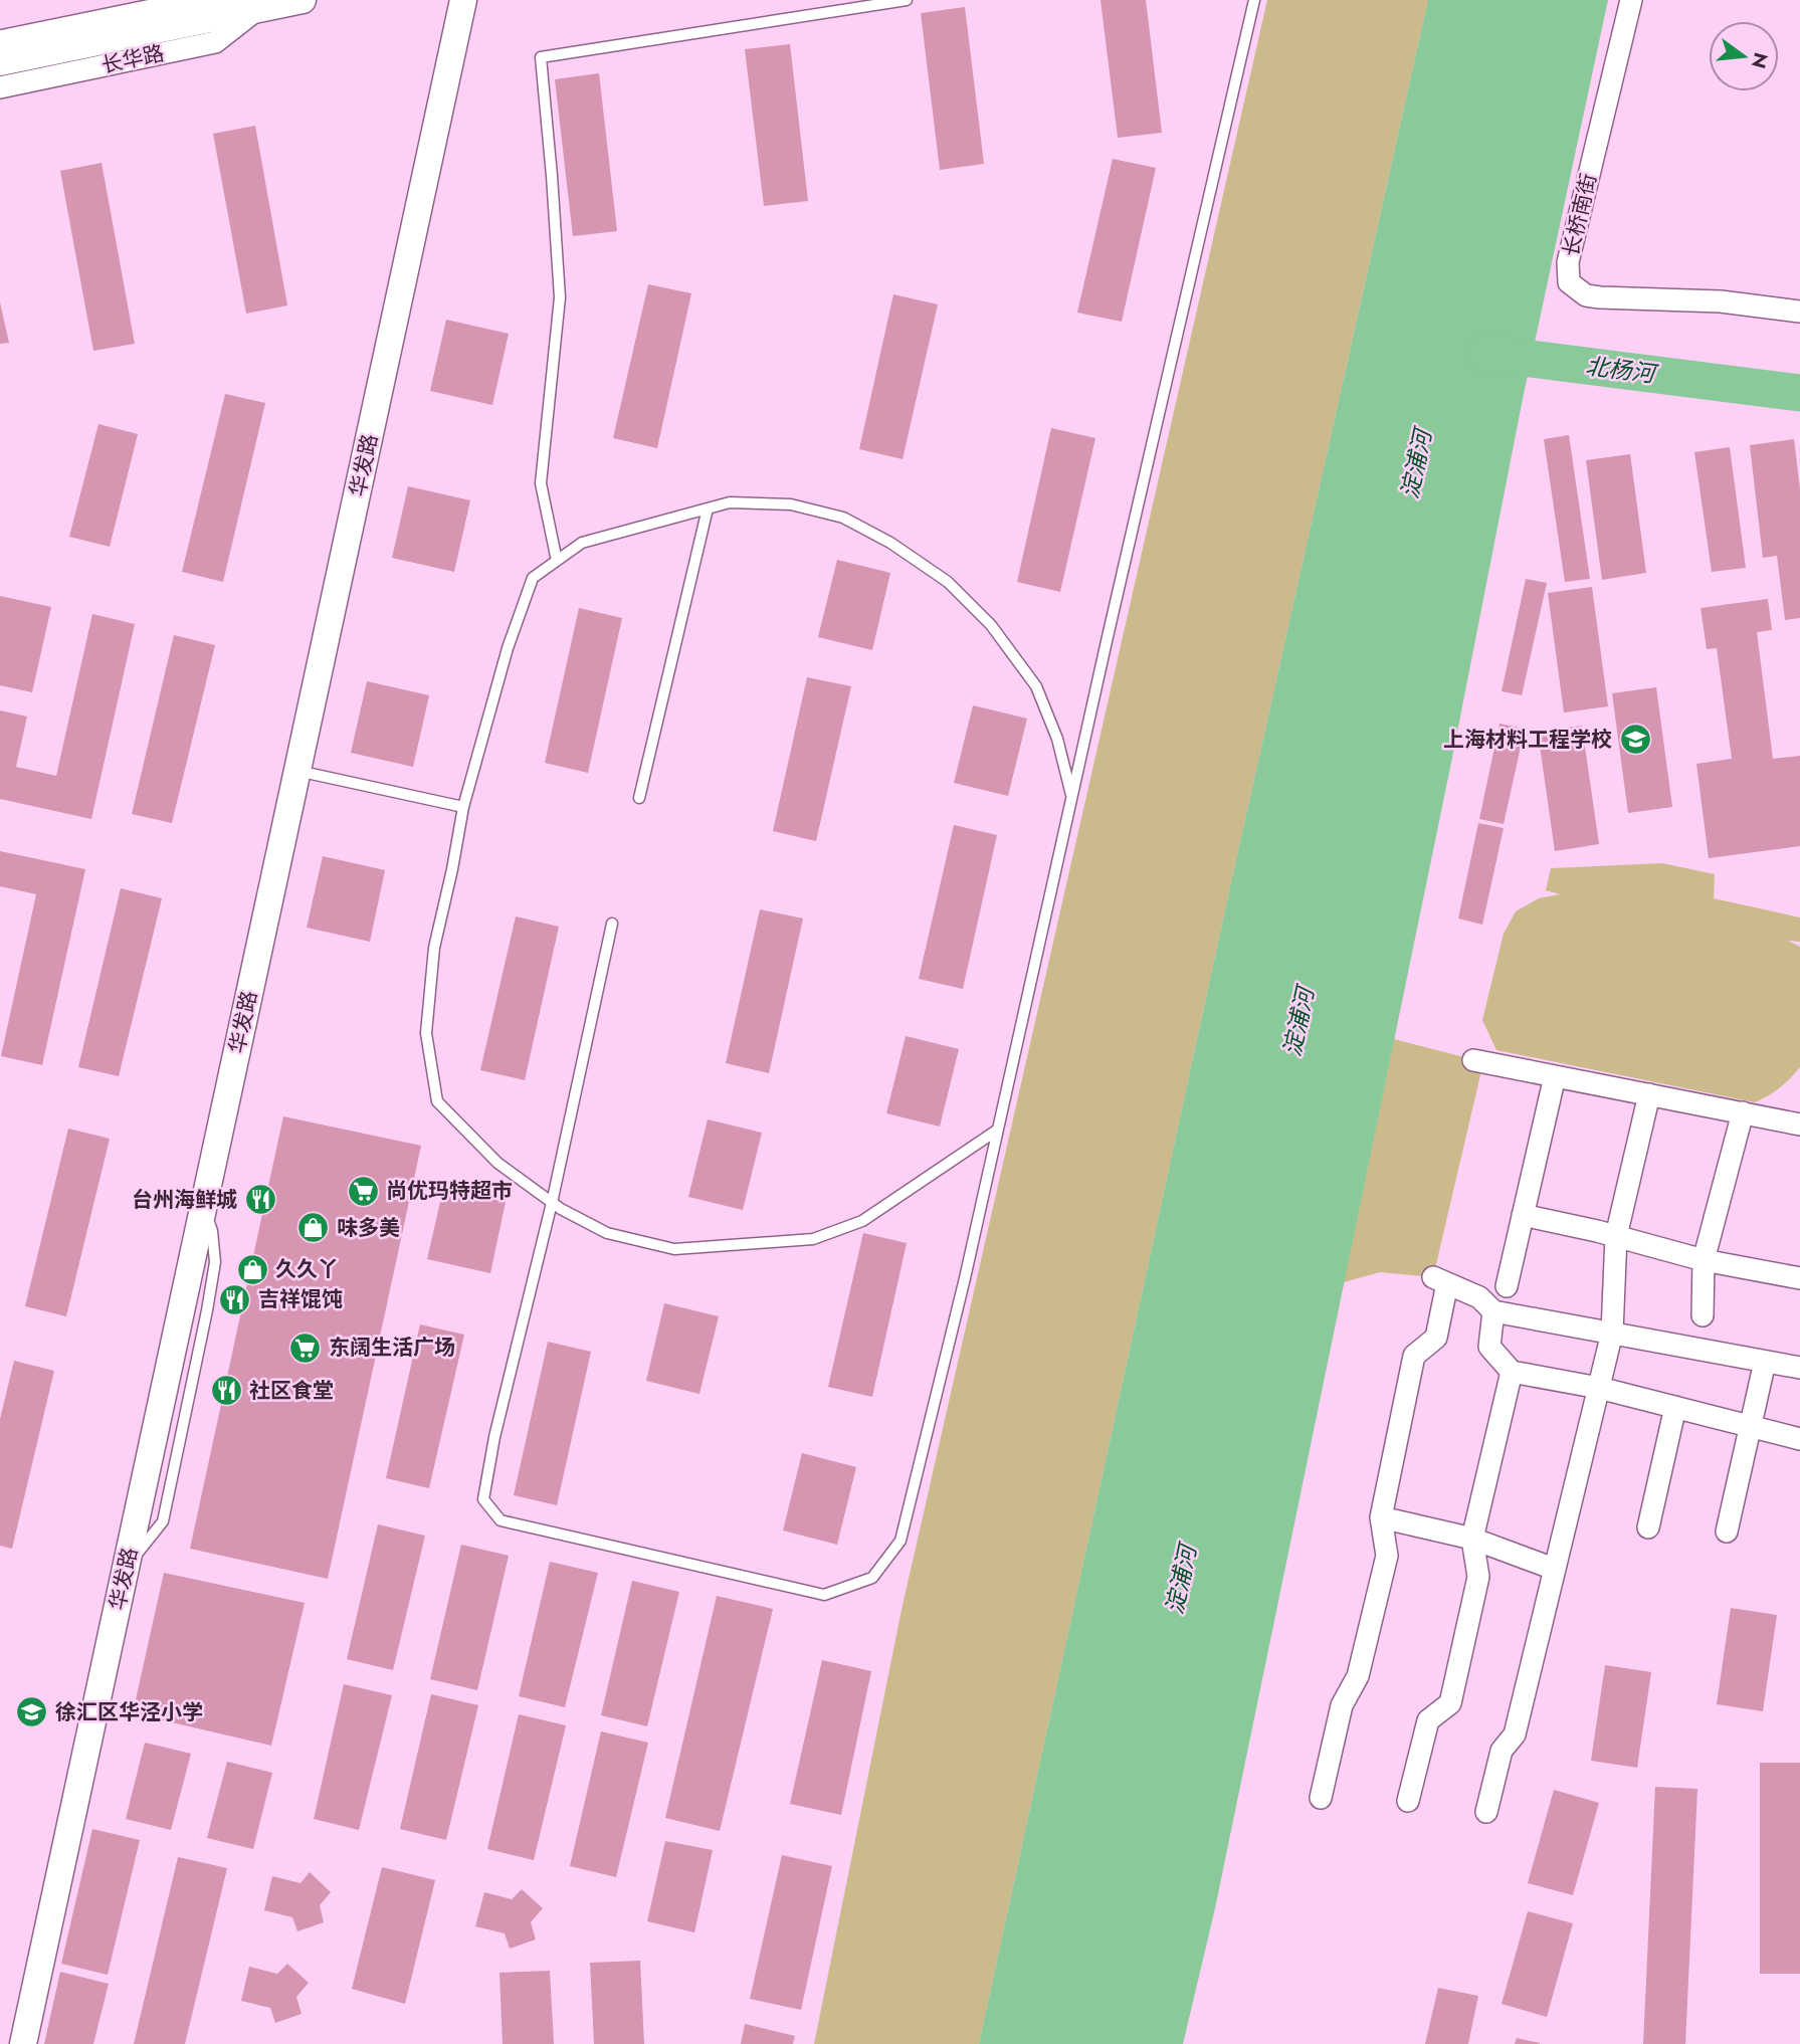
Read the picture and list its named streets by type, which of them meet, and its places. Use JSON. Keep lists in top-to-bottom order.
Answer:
{
  "streets": {
    "street": ["长华路", "长桥南街", "华发路"]
  },
  "water": ["北杨河", "淀浦河"],
  "places": {
    "school or university": ["上海材料工程学校", "徐汇区华泾小学"],
    "supermarket": ["尚优玛特超市", "东阔生活广场"],
    "restaurant": ["台州海鲜城", "吉祥馄饨", "社区食堂"],
    "shop": ["味多美", "久久丫"]
  },
  "north": "right"
}
